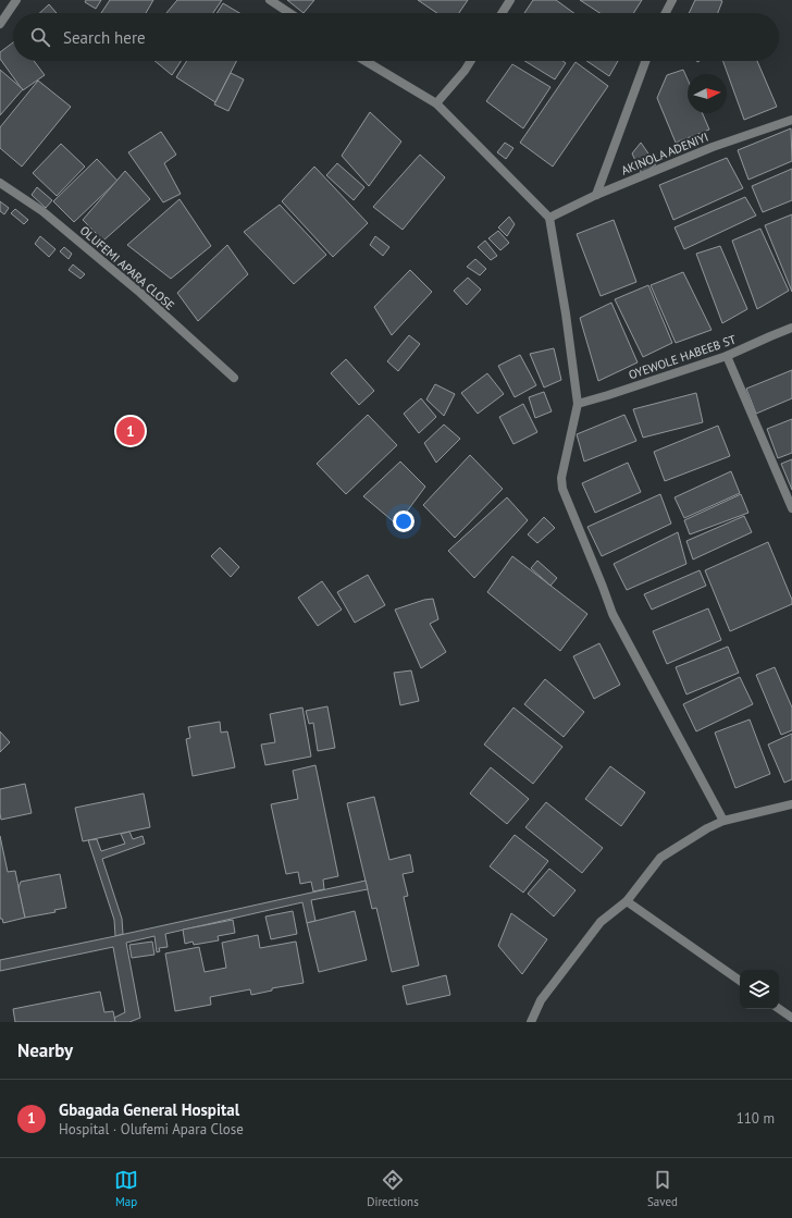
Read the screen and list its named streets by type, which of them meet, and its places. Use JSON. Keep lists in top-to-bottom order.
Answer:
{
  "streets": {
    "street": ["AKINOLA ADENIYI", "OLUFEMI APARA CLOSE", "OYEWOLE HABEEB ST"]
  },
  "north": "right",
  "page": {
    "search": "Search here",
    "pins": "1",
    "heading": "Nearby",
    "list": [
      {
        "mark": "1",
        "name": "Gbagada General Hospital",
        "note": "Hospital · Olufemi Apara Close",
        "value": "110 m"
      }
    ],
    "nav": ["Map", "Directions", "Saved"]
  }
}
